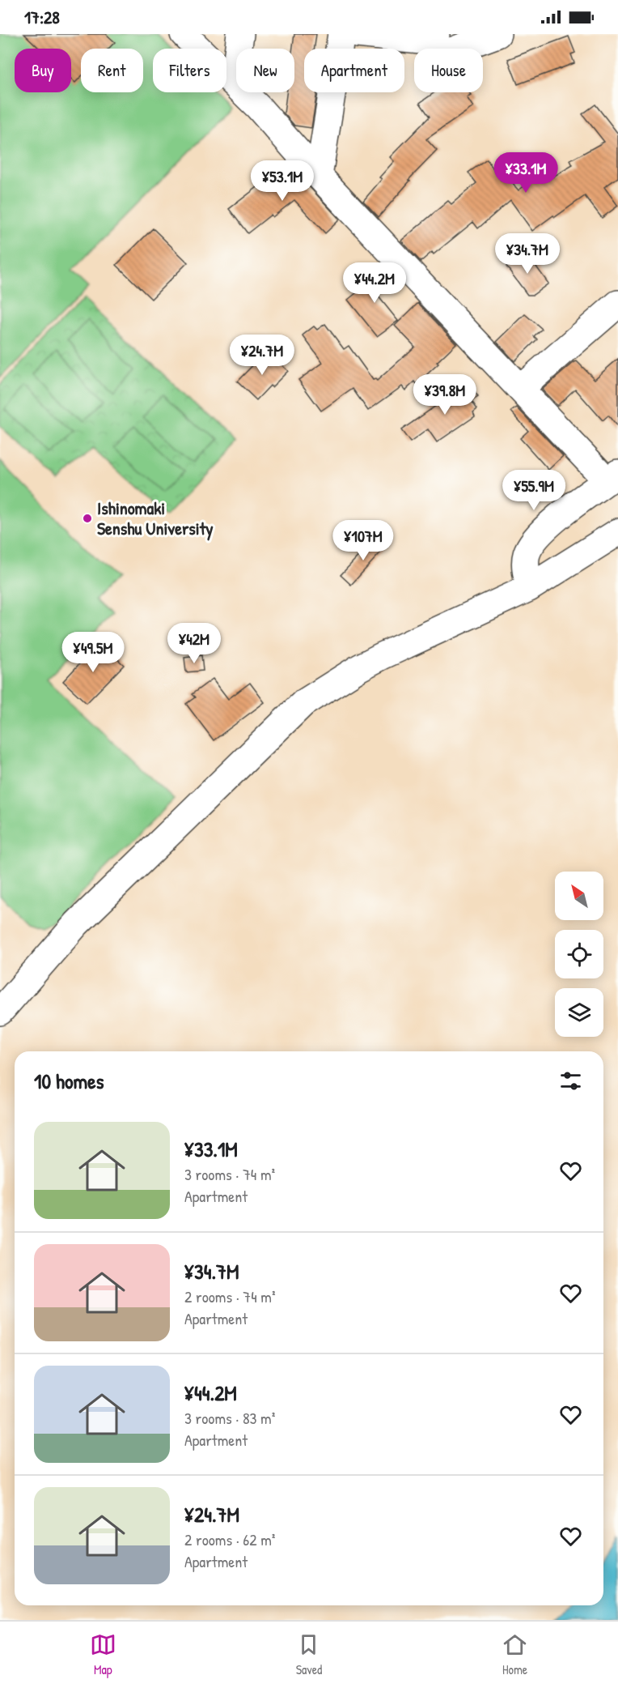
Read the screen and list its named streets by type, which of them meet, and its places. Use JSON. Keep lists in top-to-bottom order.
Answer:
{
  "places": ["Ishinomaki Senshu University"],
  "north": "top left",
  "page": {
    "status": "17:28",
    "chip": [
      "Buy",
      "Rent",
      "Filters",
      "New",
      "Apartment",
      "House"
    ],
    "price": [
      "¥33.1M",
      "¥53.1M",
      "¥34.7M",
      "¥44.2M",
      "¥24.7M",
      "¥39.8M",
      "¥55.9M",
      "¥107M",
      "¥42M",
      "¥49.5M"
    ],
    "heading": "10 homes",
    "list": [
      {
        "name": "¥33.1M",
        "note": "3 rooms · 74 m² · Apartment"
      },
      {
        "name": "¥34.7M",
        "note": "2 rooms · 74 m² · Apartment"
      },
      {
        "name": "¥44.2M",
        "note": "3 rooms · 83 m² · Apartment"
      },
      {
        "name": "¥24.7M",
        "note": "2 rooms · 62 m² · Apartment"
      }
    ],
    "tabs": ["Map", "Saved", "Home"]
  }
}
